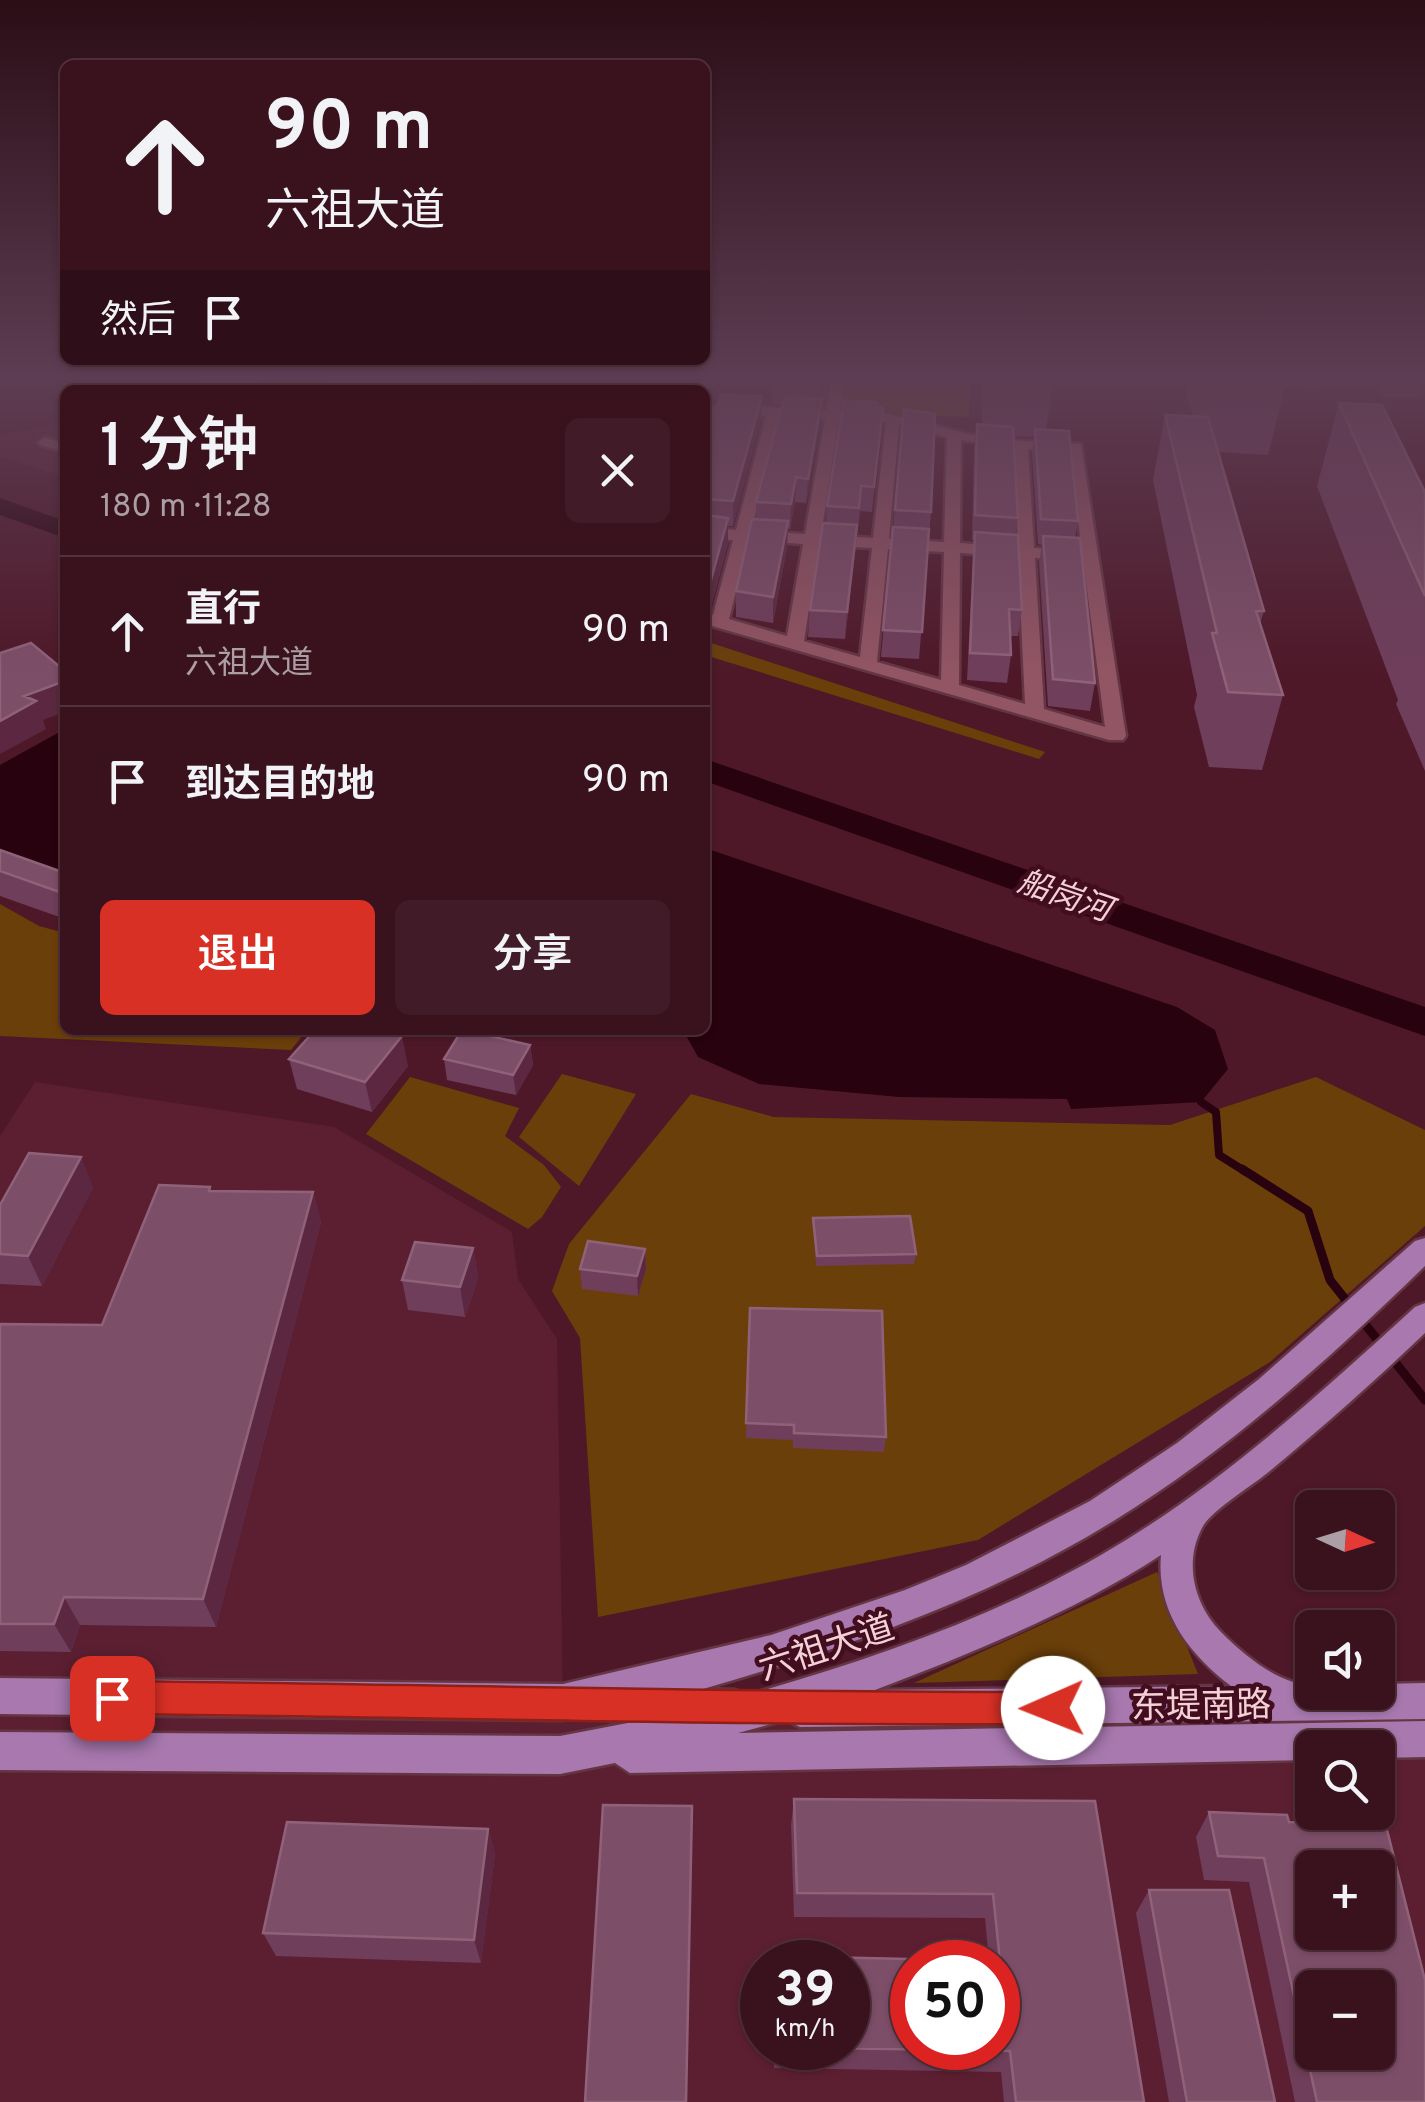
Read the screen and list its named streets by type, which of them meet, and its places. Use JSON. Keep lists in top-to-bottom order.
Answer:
{
  "streets": {
    "main road": ["六祖大道", "东堤南路"]
  },
  "crossings": [
    ["六祖大道", "东堤南路"]
  ],
  "water": ["船岗河"],
  "north": "right",
  "page": {
    "turn": ["90 m", "六祖大道"],
    "then": "然后",
    "heading": ["1 分钟", "180 m · 11:28"],
    "list": [
      {
        "name": "直行",
        "note": "六祖大道",
        "value": "90 m"
      },
      {
        "name": "到达目的地",
        "value": "90 m"
      }
    ],
    "buttons": ["退出", "分享"],
    "map_buttons": ["+", "−"],
    "speed": "39 km/h",
    "limit": "50"
  }
}
